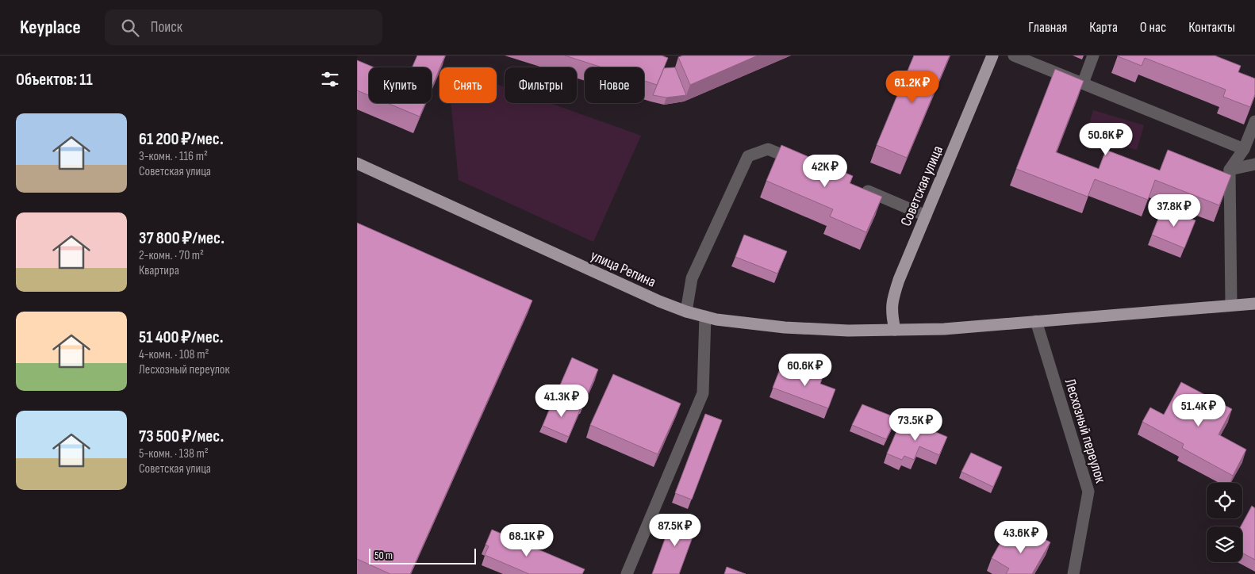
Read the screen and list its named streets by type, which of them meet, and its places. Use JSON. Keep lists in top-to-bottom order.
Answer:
{
  "streets": {
    "main road": ["Советская улица", "улица Репина"],
    "street": ["Лесхозный переулок"]
  },
  "crossings": [
    ["Советская улица", "улица Репина"],
    ["улица Репина", "Лесхозный переулок"]
  ],
  "scale_bar": "50 m",
  "page": {
    "header": "Keyplace",
    "search": "Поиск",
    "nav": [
      "Главная",
      "Карта",
      "О нас",
      "Контакты"
    ],
    "heading": "Объектов: 11",
    "chip": [
      "Купить",
      "Снять",
      "Фильтры",
      "Новое"
    ],
    "price": [
      "61.2K ₽",
      "50.6K ₽",
      "42K ₽",
      "37.8K ₽",
      "60.6K ₽",
      "41.3K ₽",
      "51.4K ₽",
      "73.5K ₽",
      "87.5K ₽",
      "43.6K ₽",
      "68.1K ₽"
    ],
    "list": [
      {
        "name": "61 200 ₽/мес.",
        "note": "3-комн. · 116 m² · Советская улица"
      },
      {
        "name": "37 800 ₽/мес.",
        "note": "2-комн. · 70 m² · Квартира"
      },
      {
        "name": "51 400 ₽/мес.",
        "note": "4-комн. · 108 m² · Лесхозный переулок"
      },
      {
        "name": "73 500 ₽/мес.",
        "note": "5-комн. · 138 m² · Советская улица"
      }
    ],
    "scale": "50 m"
  }
}
